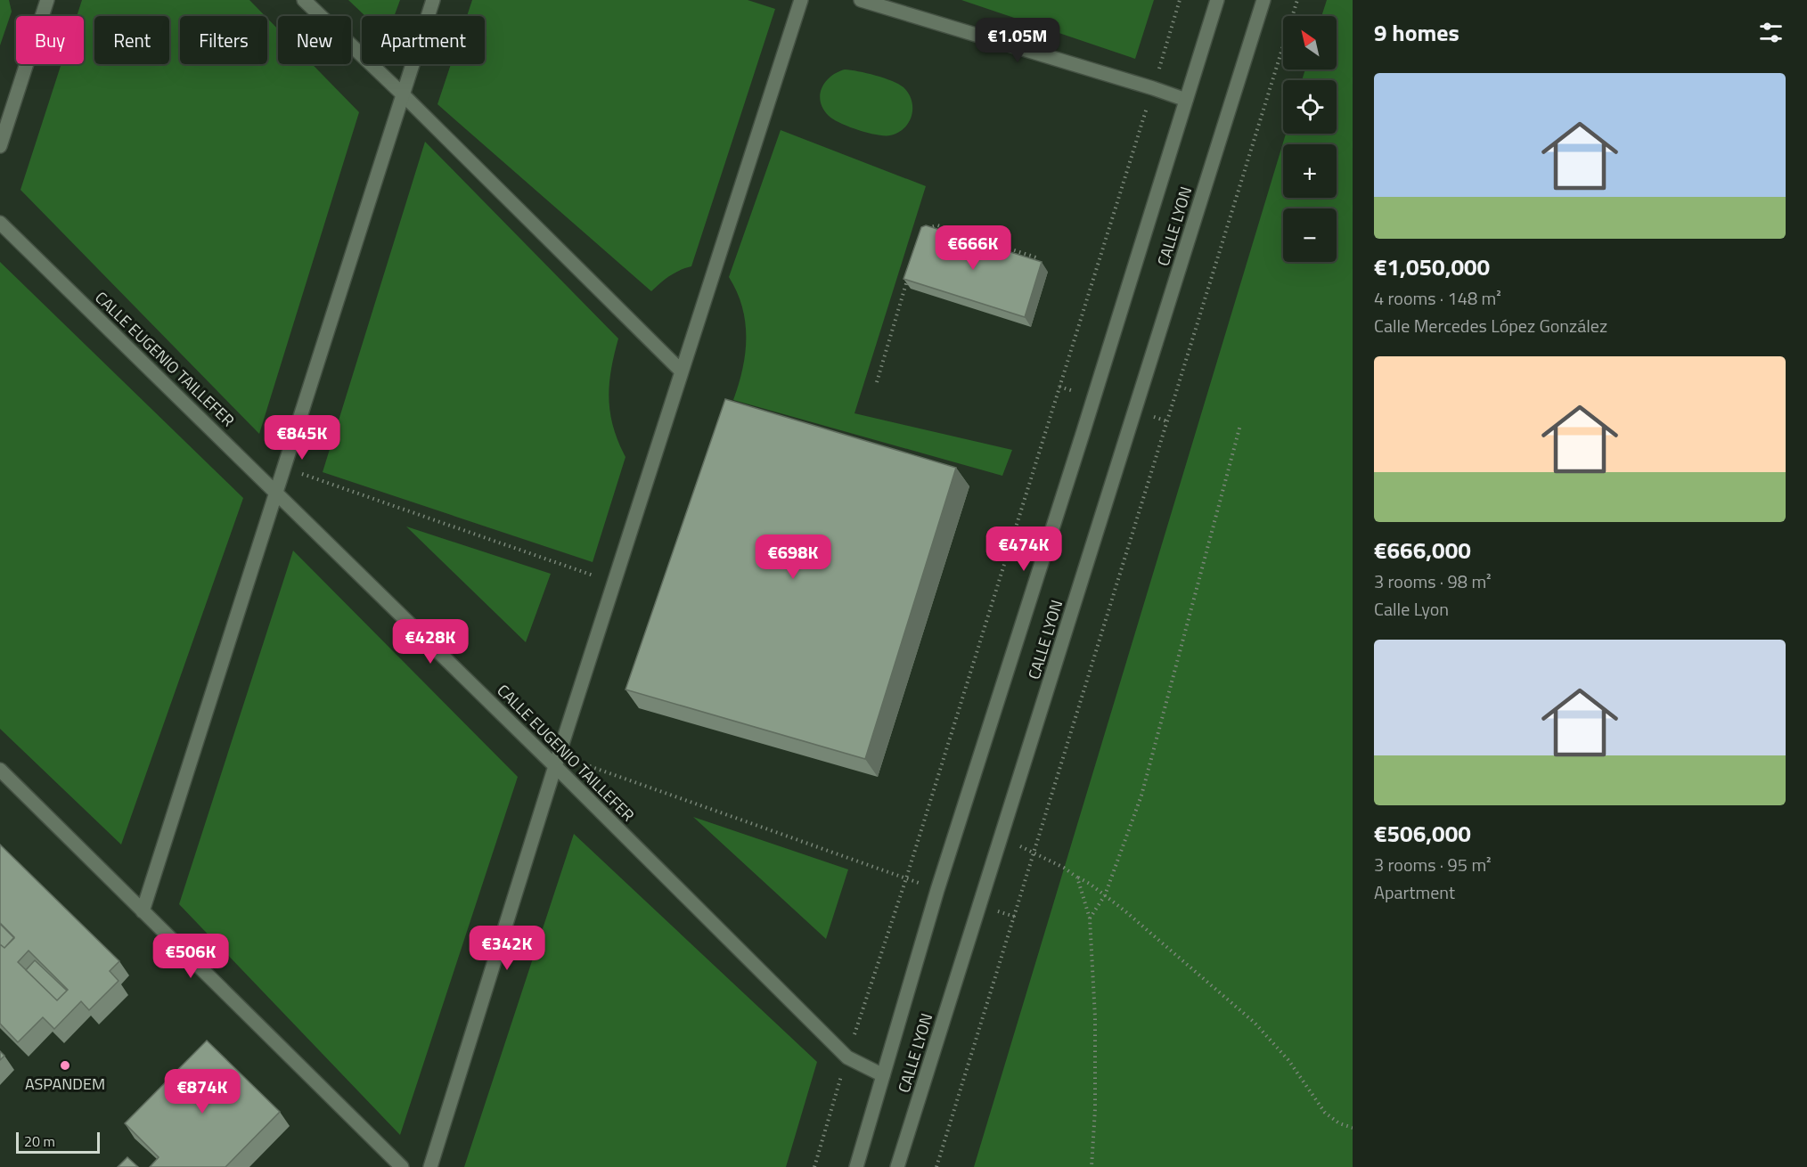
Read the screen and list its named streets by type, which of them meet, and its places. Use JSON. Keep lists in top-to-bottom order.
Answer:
{
  "streets": {
    "street": ["CALLE LYON", "CALLE EUGENIO TAILLEFER"]
  },
  "crossings": [
    ["CALLE LYON", "CALLE EUGENIO TAILLEFER"]
  ],
  "places": ["ASPANDEM"],
  "scale_bar": "20 m",
  "north": "top left",
  "page": {
    "heading": "9 homes",
    "map_buttons": ["+", "−"],
    "chip": [
      "Buy",
      "Rent",
      "Filters",
      "New",
      "Apartment"
    ],
    "price": [
      "€1.05M",
      "€666K",
      "€845K",
      "€474K",
      "€698K",
      "€428K",
      "€342K",
      "€506K",
      "€874K"
    ],
    "list": [
      {
        "name": "€1,050,000",
        "note": "4 rooms · 148 m² · Calle Mercedes López González"
      },
      {
        "name": "€666,000",
        "note": "3 rooms · 98 m² · Calle Lyon"
      },
      {
        "name": "€506,000",
        "note": "3 rooms · 95 m² · Apartment"
      }
    ],
    "scale": "20 m"
  }
}
